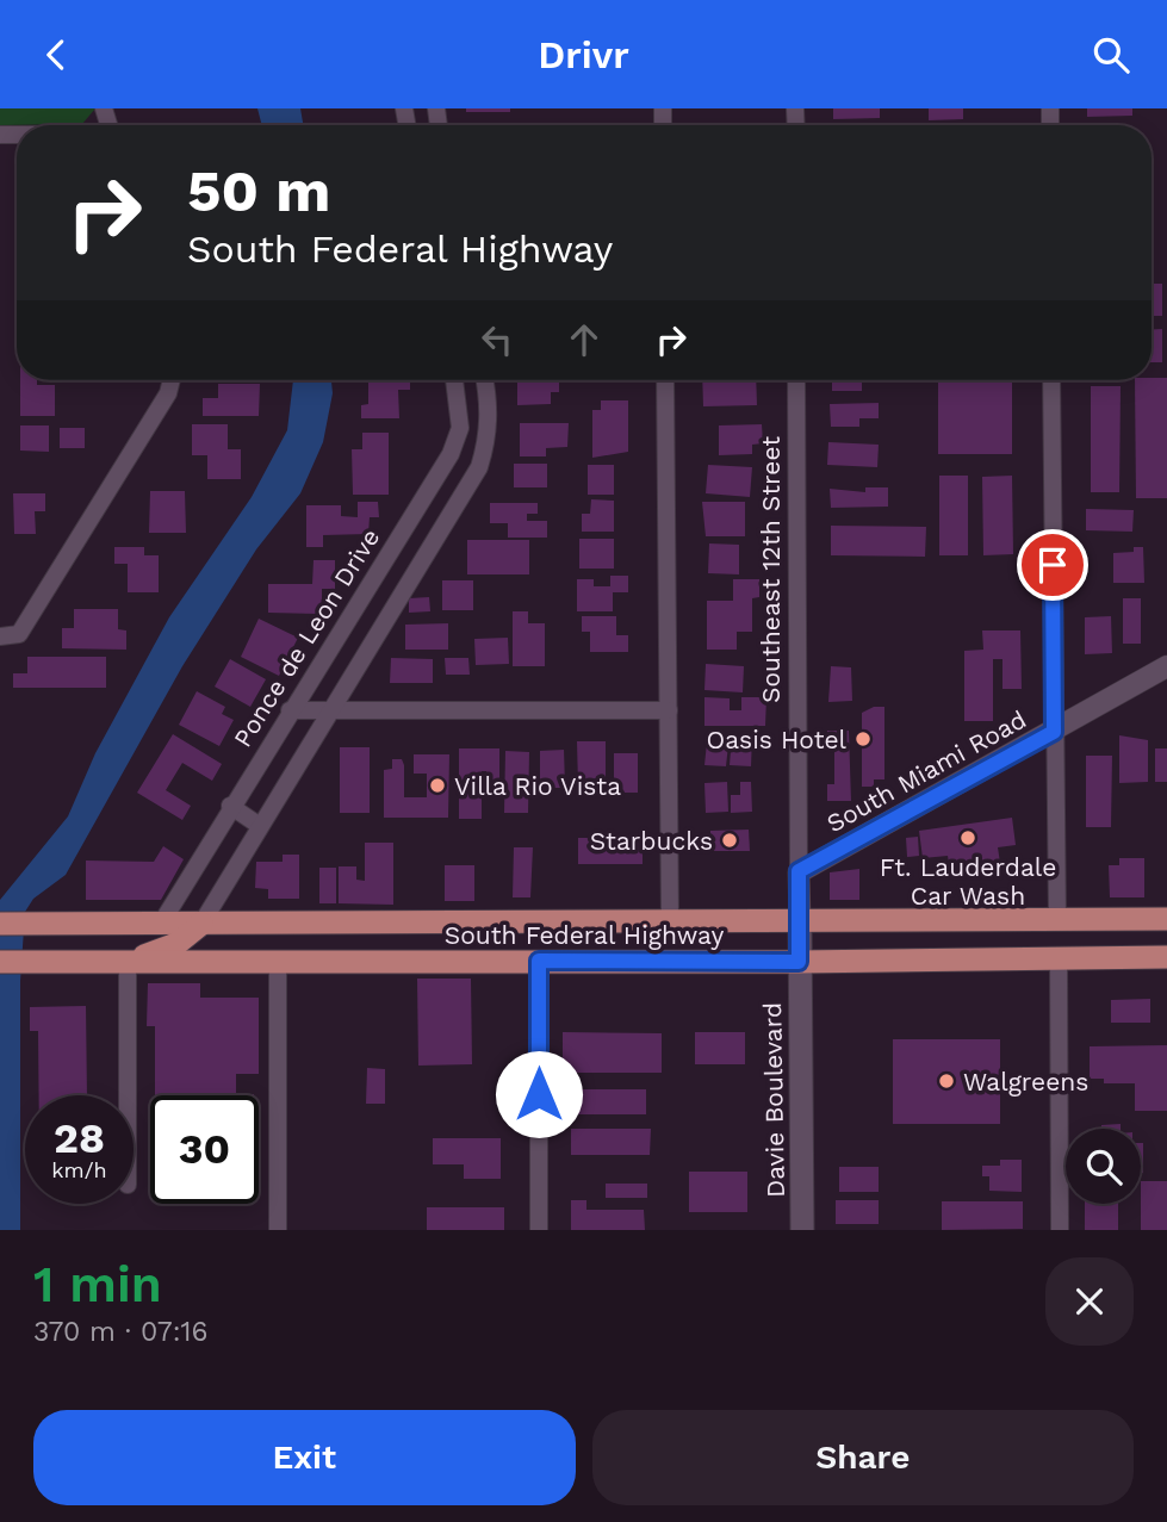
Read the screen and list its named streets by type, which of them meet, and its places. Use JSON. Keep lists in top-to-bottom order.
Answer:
{
  "streets": {
    "main road": ["South Federal Highway", "Davie Boulevard"],
    "street": ["Southeast 12th Street", "Ponce de Leon Drive", "South Miami Road"]
  },
  "crossings": [
    ["Southeast 12th Street", "South Miami Road"],
    ["Southeast 12th Street", "South Federal Highway"],
    ["Southeast 12th Street", "Davie Boulevard"],
    ["South Federal Highway", "Davie Boulevard"]
  ],
  "places": [
    "Oasis Hotel",
    "Villa Rio Vista",
    "Ft. Lauderdale Car Wash",
    "Starbucks",
    "Walgreens"
  ],
  "page": {
    "header": "Drivr",
    "turn": ["50 m", "South Federal Highway"],
    "speed": "28 km/h",
    "limit": "30",
    "heading": ["1 min", "370 m · 07:16"],
    "buttons": ["Exit", "Share"]
  }
}
